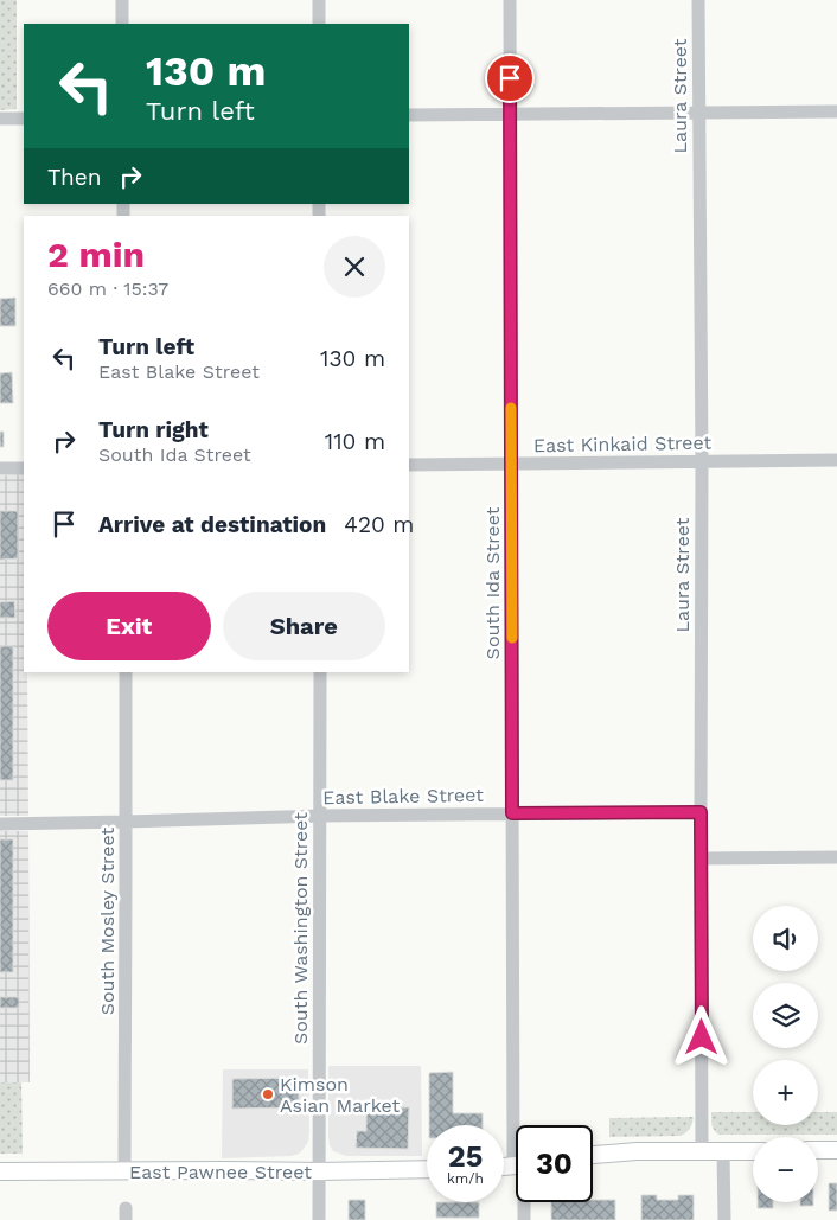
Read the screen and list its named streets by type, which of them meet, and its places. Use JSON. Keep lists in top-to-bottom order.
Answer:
{
  "streets": {
    "main road": ["East Pawnee Street"],
    "street": [
      "Laura Street",
      "East Kinkaid Street",
      "South Ida Street",
      "East Blake Street",
      "South Mosley Street",
      "South Washington Street"
    ]
  },
  "crossings": [
    ["Laura Street", "East Kinkaid Street"],
    ["Laura Street", "East Blake Street"],
    ["East Kinkaid Street", "South Ida Street"],
    ["South Ida Street", "East Blake Street"],
    ["East Blake Street", "South Mosley Street"],
    ["East Blake Street", "South Washington Street"],
    ["South Mosley Street", "East Pawnee Street"],
    ["South Washington Street", "East Pawnee Street"]
  ],
  "places": ["Kimson Asian Market"],
  "page": {
    "turn": ["130 m", "Turn left"],
    "then": "Then",
    "heading": ["2 min", "660 m · 15:37"],
    "list": [
      {
        "name": "Turn left",
        "note": "East Blake Street",
        "value": "130 m"
      },
      {
        "name": "Turn right",
        "note": "South Ida Street",
        "value": "110 m"
      },
      {
        "name": "Arrive at destination",
        "value": "420 m"
      }
    ],
    "buttons": ["Exit", "Share"],
    "map_buttons": ["+", "−"],
    "speed": "25 km/h",
    "limit": "30"
  }
}
